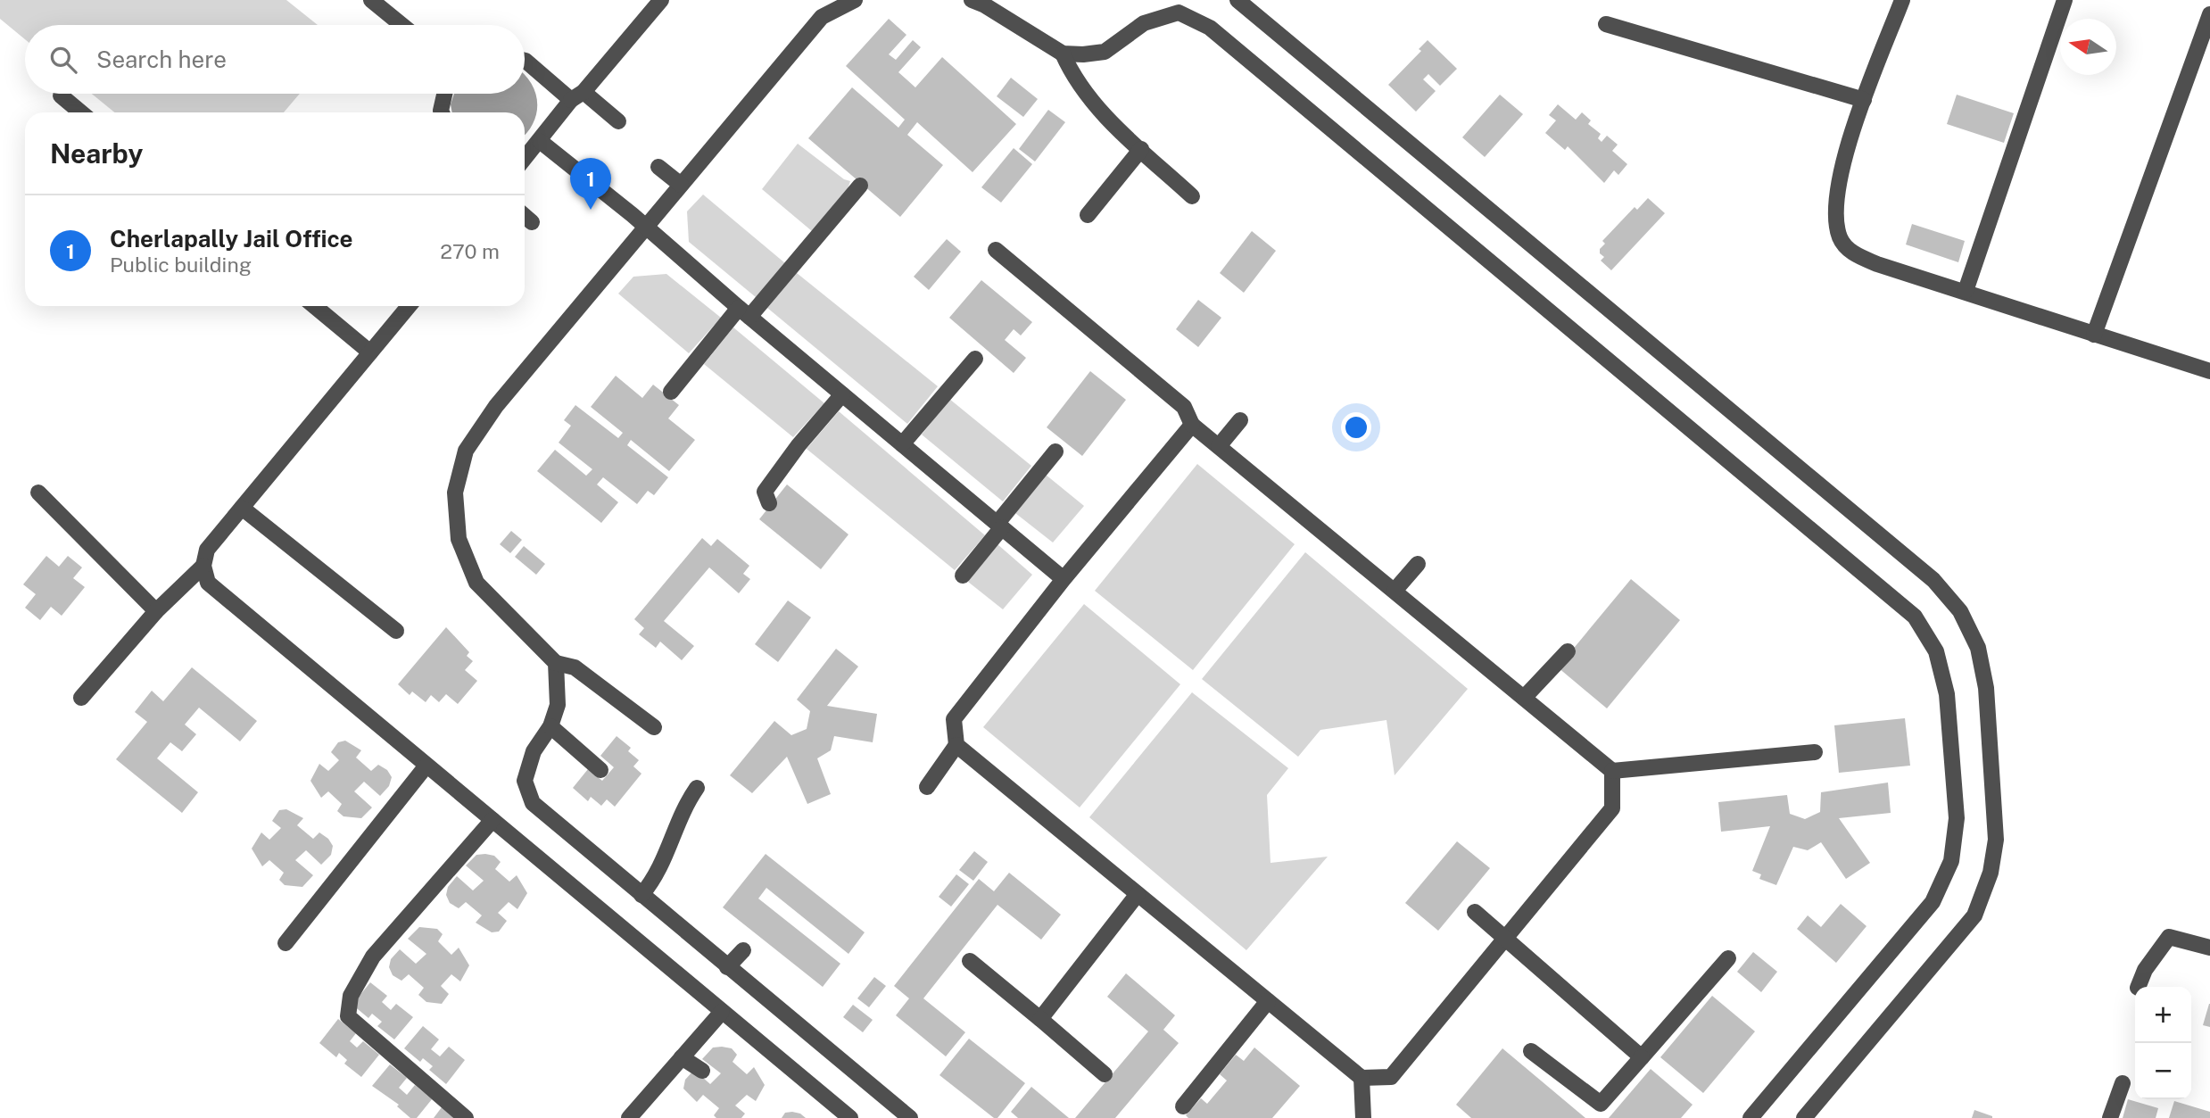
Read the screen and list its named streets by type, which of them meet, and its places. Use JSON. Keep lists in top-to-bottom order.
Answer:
{
  "north": "left",
  "page": {
    "search": "Search here",
    "heading": "Nearby",
    "pins": "1",
    "list": [
      {
        "mark": "1",
        "name": "Cherlapally Jail Office",
        "note": "Public building",
        "value": "270 m"
      }
    ],
    "map_buttons": ["+", "−"]
  }
}
